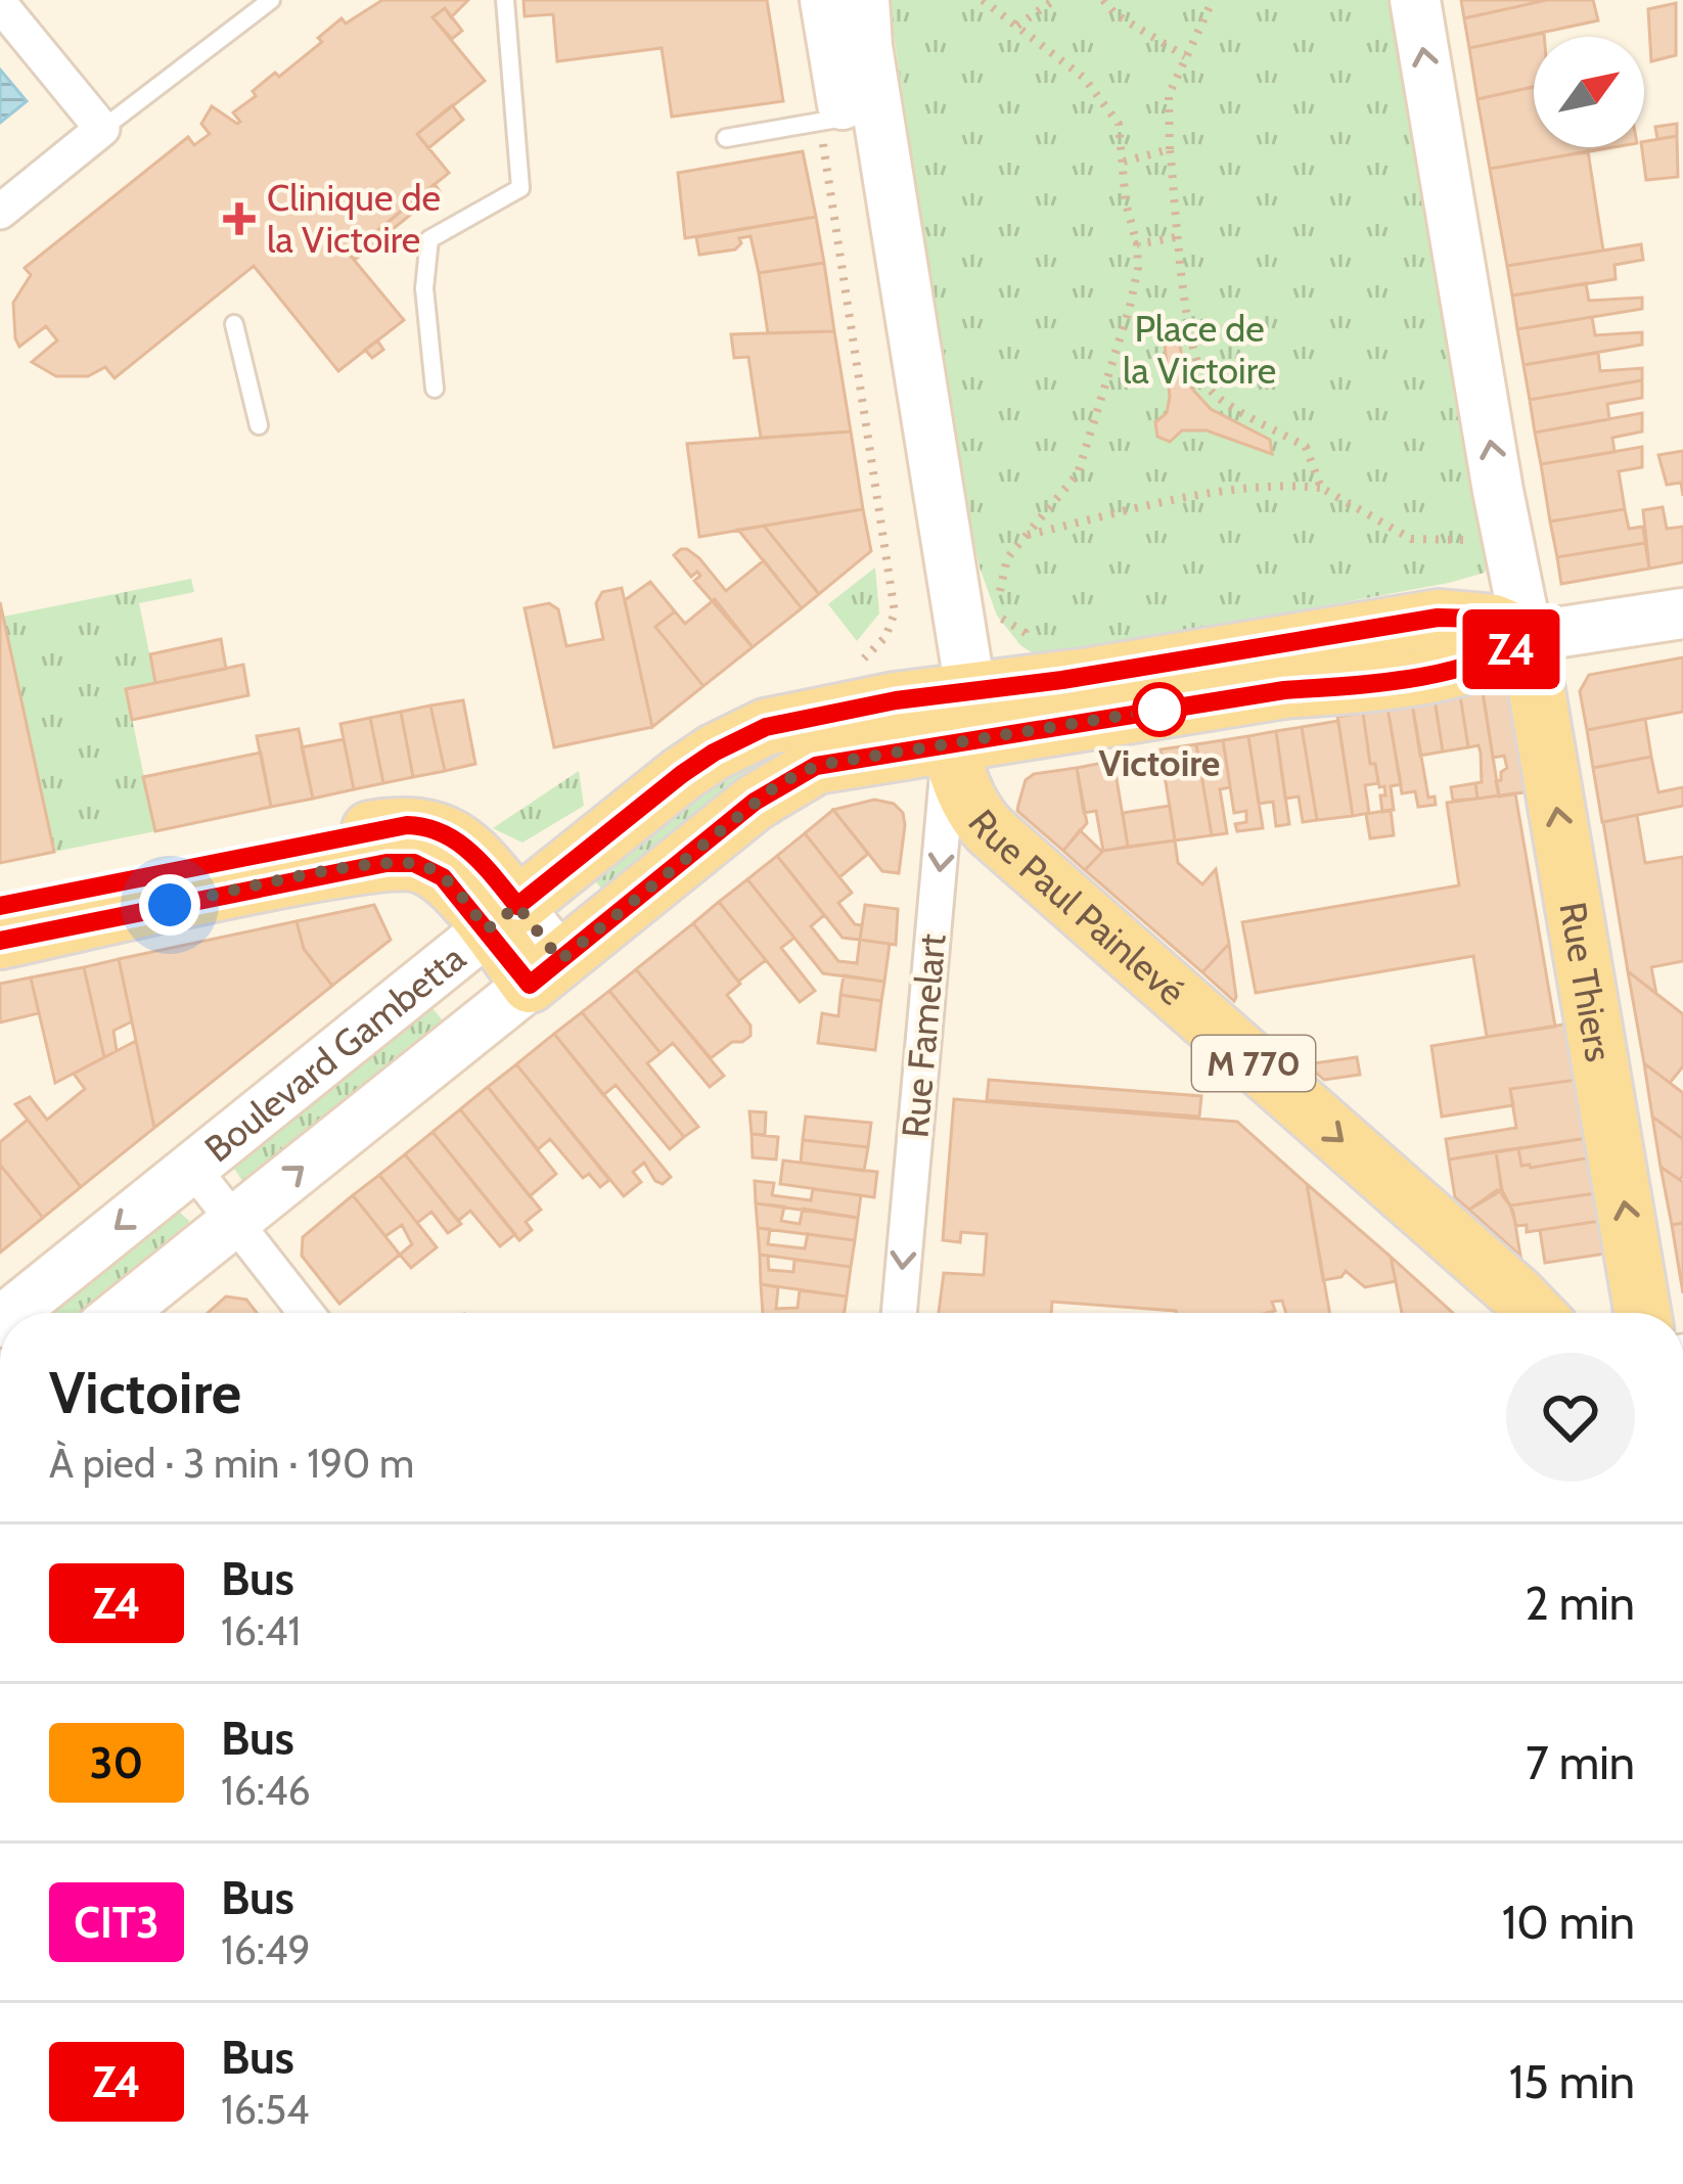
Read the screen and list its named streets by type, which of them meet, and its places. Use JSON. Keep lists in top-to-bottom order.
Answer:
{
  "streets": {
    "main road": [
      "Rue Paul Painlevé",
      "Rue Thiers",
      "Boulevard Gambetta",
      "M 770"
    ],
    "street": ["Rue Famelart"]
  },
  "crossings": [
    ["Rue Paul Painlevé", "Rue Famelart"],
    ["Rue Paul Painlevé", "Boulevard Gambetta"],
    ["Rue Famelart", "Boulevard Gambetta"]
  ],
  "one_way": ["Rue Paul Painlevé", "Rue Thiers", "Rue Famelart"],
  "parks": ["Place de la Victoire"],
  "places": {
    "health": ["Clinique de la Victoire"],
    "other": ["Victoire"]
  },
  "lines": ["bus line Z4"],
  "north": "top right",
  "page": {
    "on_map": "Z4",
    "heading": ["Victoire", "À pied · 3 min · 190 m"],
    "list": [
      {
        "mark": "Z4",
        "name": "Bus",
        "note": "16:41",
        "value": "2 min"
      },
      {
        "mark": "30",
        "name": "Bus",
        "note": "16:46",
        "value": "7 min"
      },
      {
        "mark": "CIT3",
        "name": "Bus",
        "note": "16:49",
        "value": "10 min"
      },
      {
        "mark": "Z4",
        "name": "Bus",
        "note": "16:54",
        "value": "15 min"
      }
    ]
  }
}
